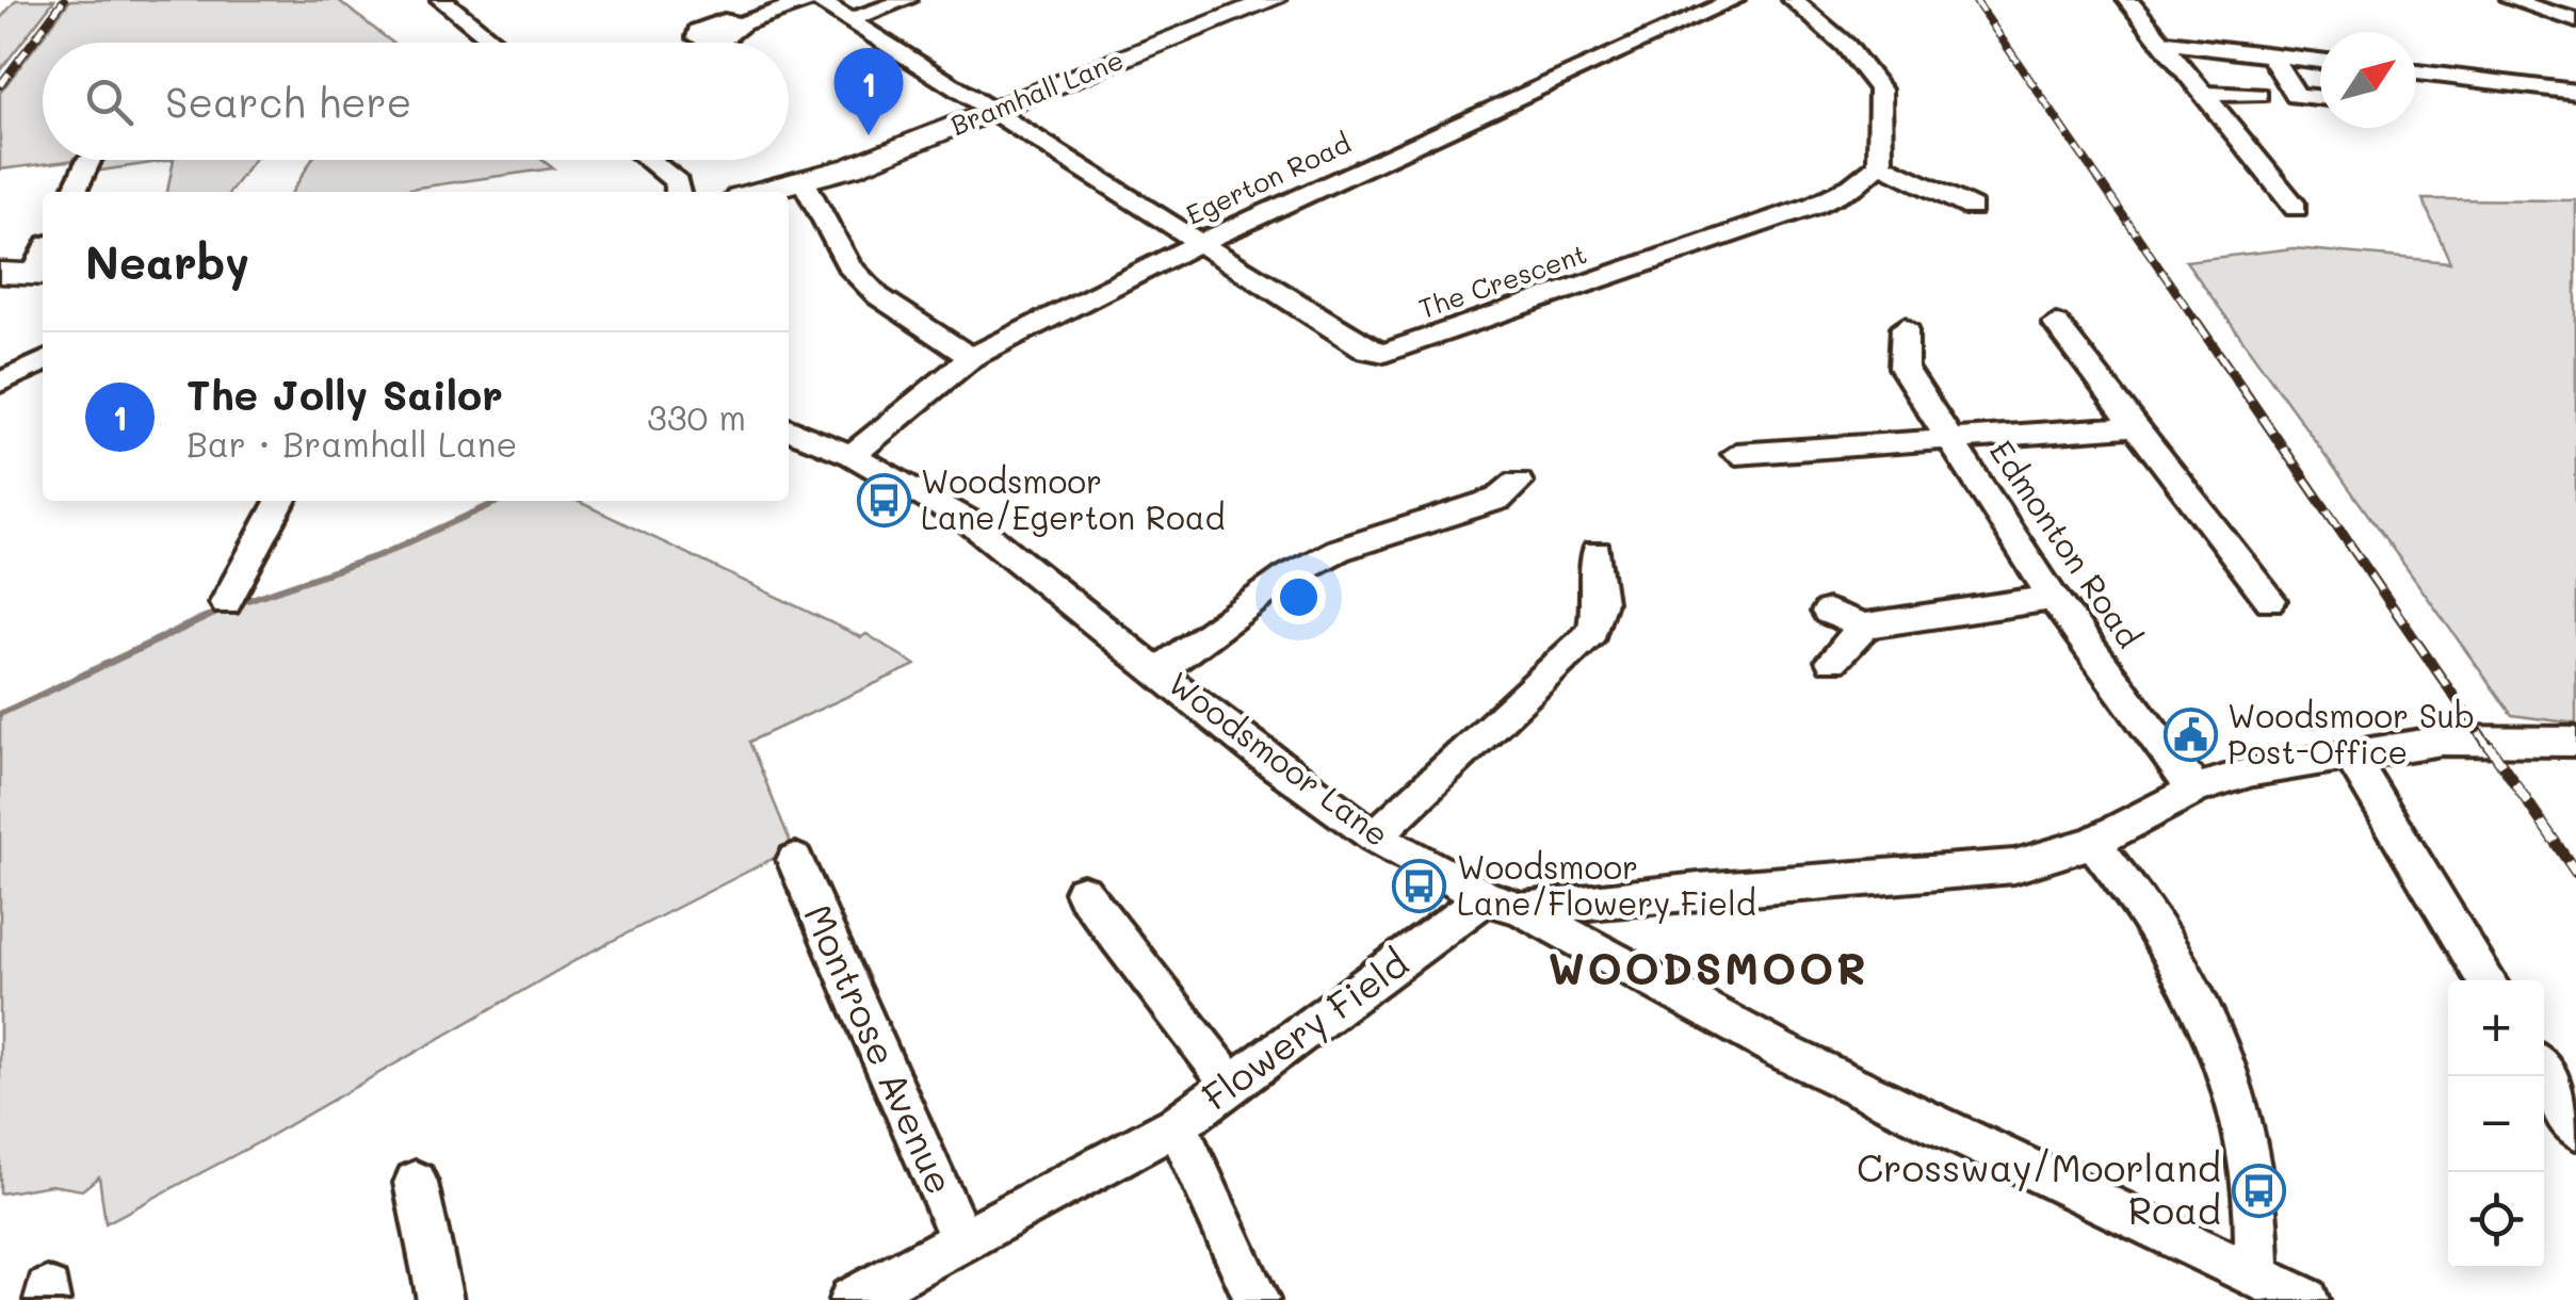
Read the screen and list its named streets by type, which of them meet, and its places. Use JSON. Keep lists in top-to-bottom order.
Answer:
{
  "streets": {
    "main road": ["Bramhall Lane"],
    "street": [
      "Egerton Road",
      "The Crescent",
      "Edmonton Road",
      "Woodsmoor Lane",
      "Flowery Field",
      "Montrose Avenue"
    ]
  },
  "crossings": [
    ["Bramhall Lane", "The Crescent"],
    ["Egerton Road", "The Crescent"],
    ["Egerton Road", "Woodsmoor Lane"],
    ["Woodsmoor Lane", "Flowery Field"]
  ],
  "districts": ["WOODSMOOR"],
  "places": {
    "bus stop": ["Woodsmoor Lane/Egerton Road", "Woodsmoor Lane/Flowery Field", "Crossway/Moorland Road"],
    "public building": ["Woodsmoor Sub Post-Office"]
  },
  "north": "top right",
  "page": {
    "search": "Search here",
    "pins": "1",
    "heading": "Nearby",
    "list": [
      {
        "mark": "1",
        "name": "The Jolly Sailor",
        "note": "Bar · Bramhall Lane",
        "value": "330 m"
      }
    ],
    "map_buttons": ["+", "−"]
  }
}
